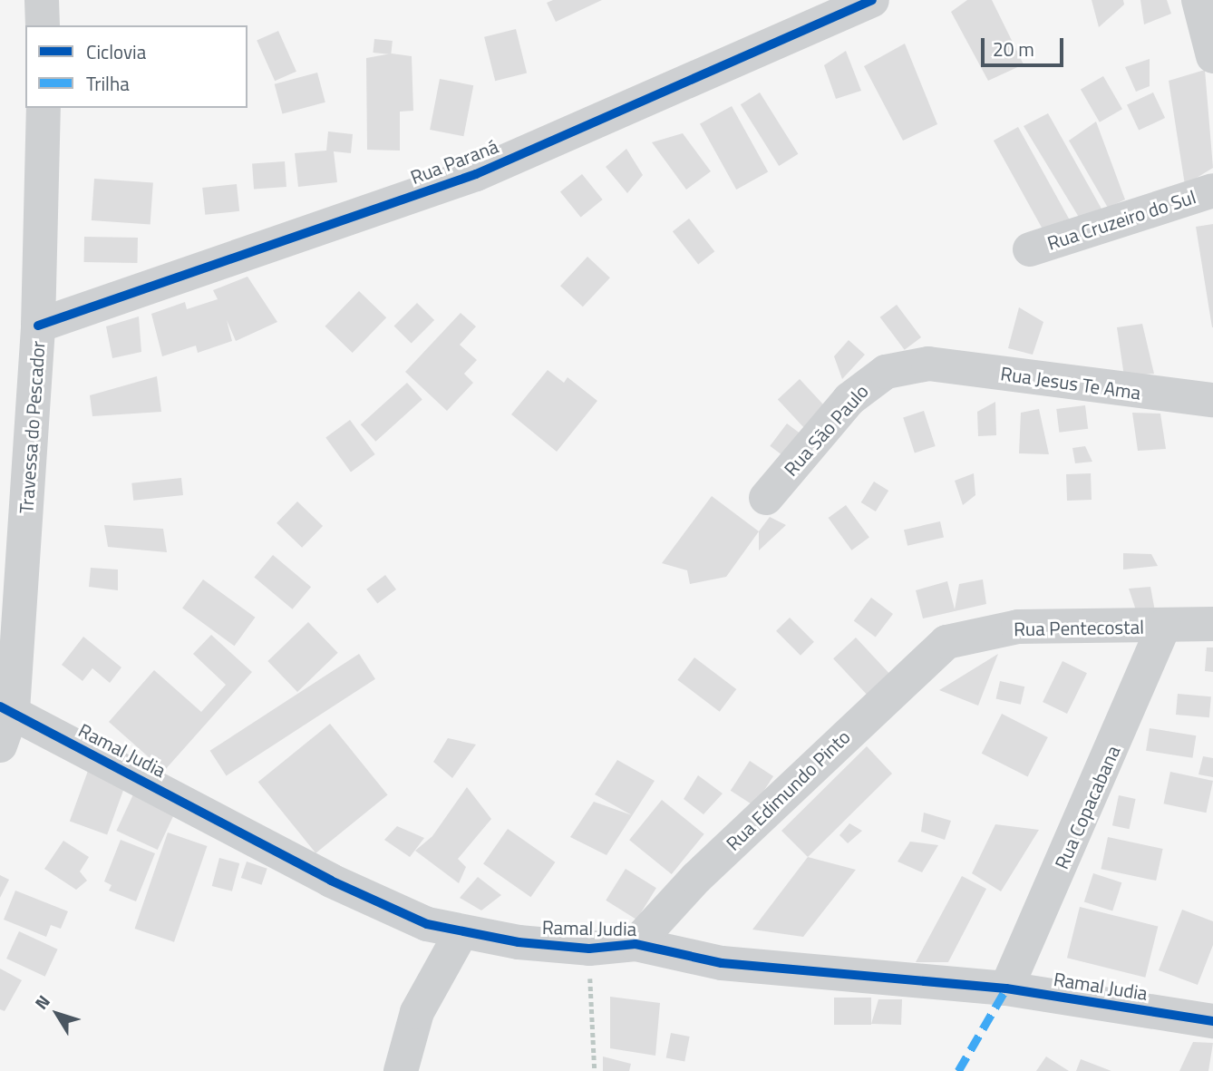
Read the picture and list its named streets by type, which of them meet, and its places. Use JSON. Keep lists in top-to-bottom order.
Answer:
{
  "streets": {
    "street": [
      "Rua Paraná",
      "Rua Cruzeiro do Sul",
      "Rua Jesus Te Ama",
      "Travessa do Pescador",
      "Rua São Paulo",
      "Rua Pentecostal",
      "Ramal Judia",
      "Rua Edimundo Pinto",
      "Rua Copacabana"
    ]
  },
  "crossings": [
    ["Rua Paraná", "Travessa do Pescador"],
    ["Rua Jesus Te Ama", "Rua São Paulo"],
    ["Travessa do Pescador", "Ramal Judia"],
    ["Rua Pentecostal", "Rua Edimundo Pinto"],
    ["Rua Pentecostal", "Rua Copacabana"],
    ["Ramal Judia", "Rua Edimundo Pinto"],
    ["Ramal Judia", "Rua Copacabana"]
  ],
  "legend": ["Ciclovia", "Trilha"],
  "scale_bar": "20 m",
  "north": "top left"
}
